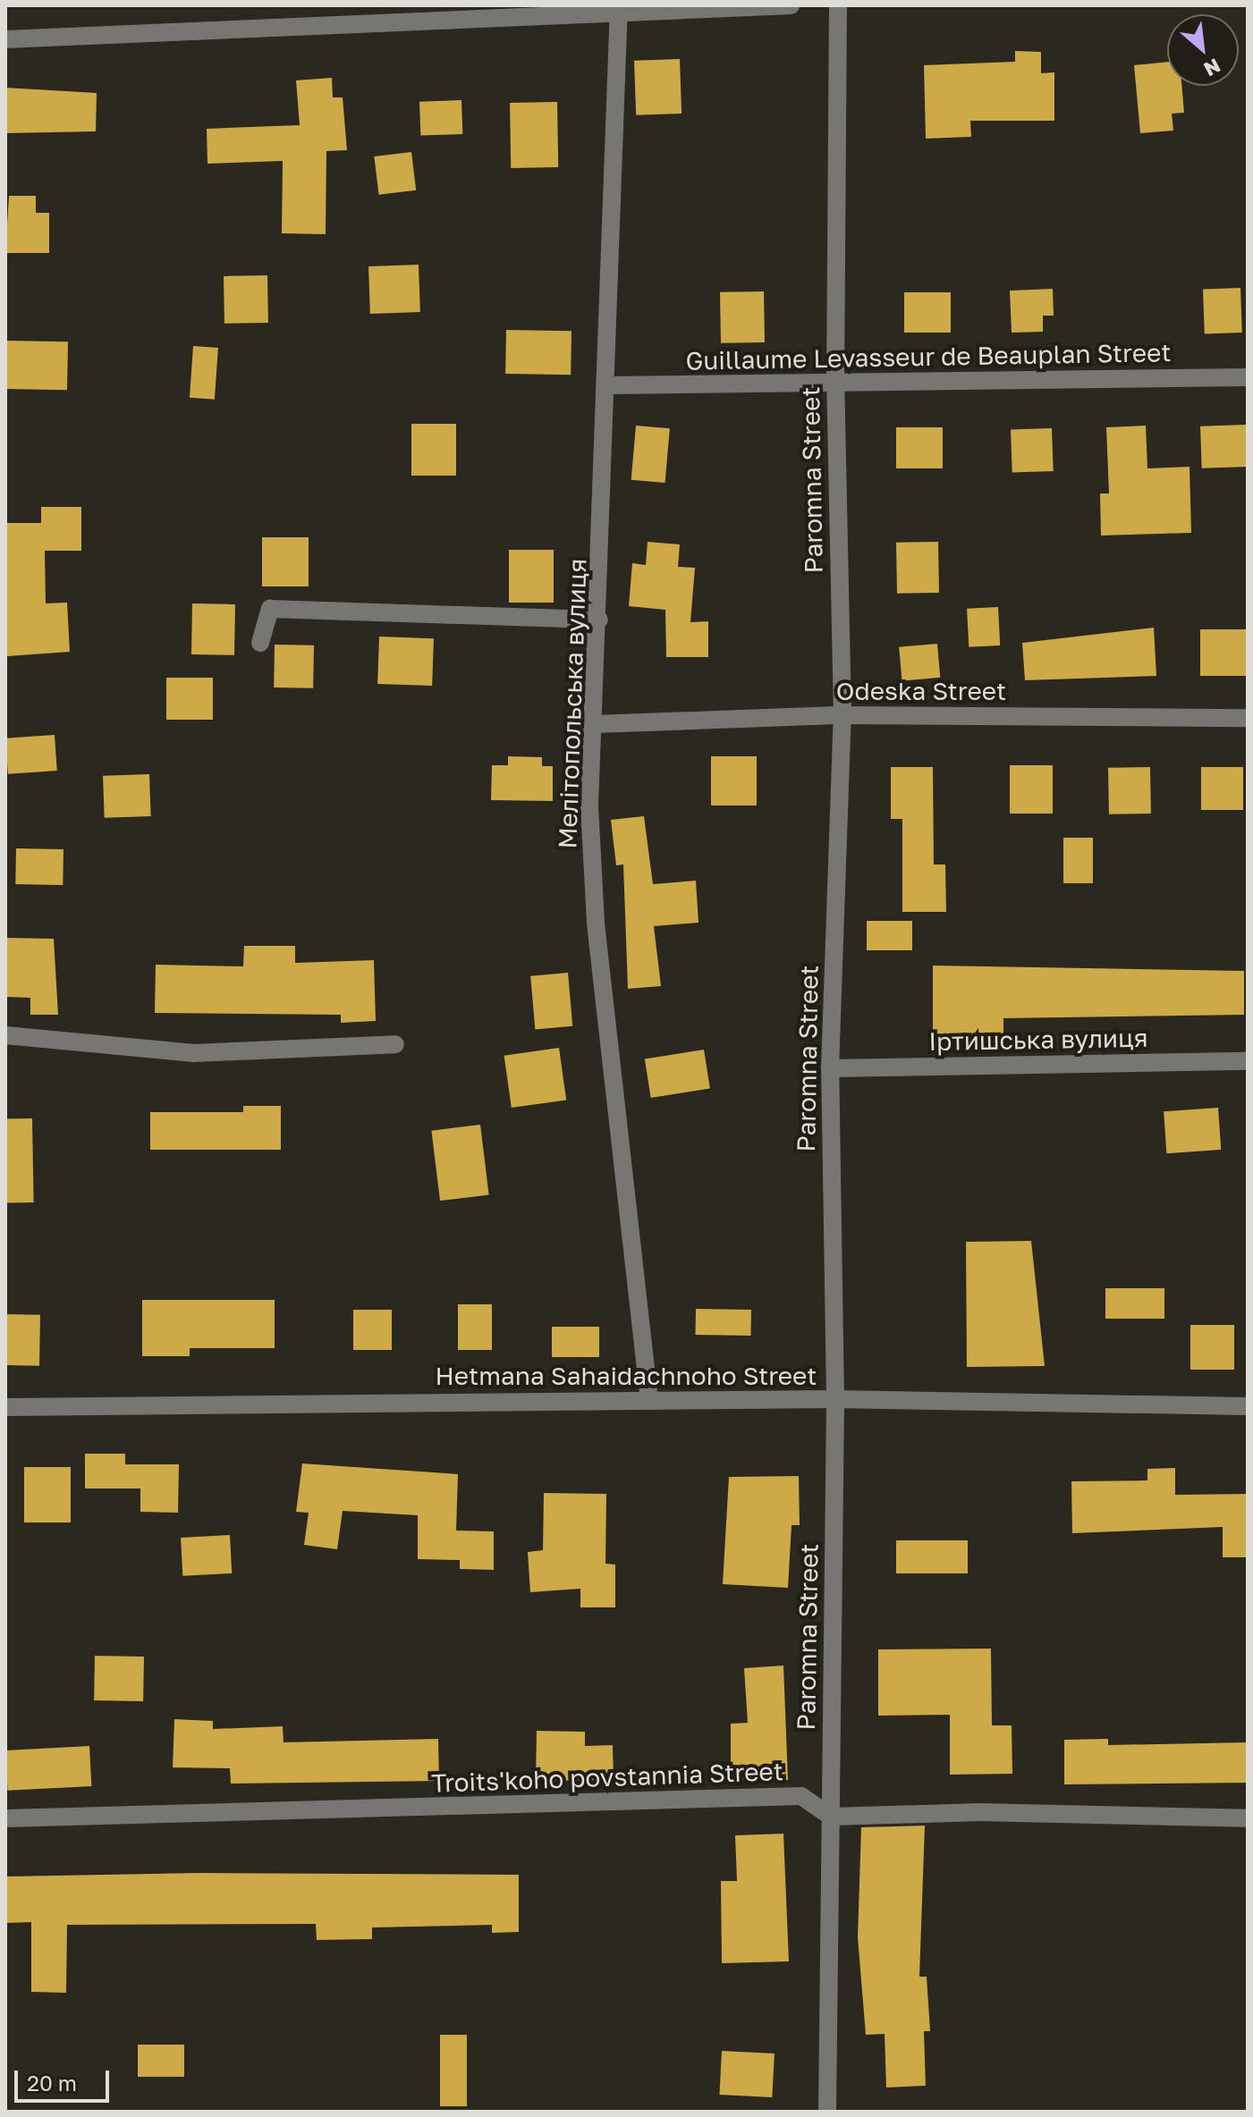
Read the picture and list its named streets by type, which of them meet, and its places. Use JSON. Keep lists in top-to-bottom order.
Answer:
{
  "streets": {
    "street": [
      "Guillaume Levasseur de Beauplan Street",
      "Paromna Street",
      "Odeska Street",
      "Мелітопольська вулиця",
      "Іртишська вулиця",
      "Hetmana Sahaidachnoho Street",
      "Troits'koho povstannia Street"
    ]
  },
  "crossings": [
    ["Guillaume Levasseur de Beauplan Street", "Paromna Street"],
    ["Guillaume Levasseur de Beauplan Street", "Мелітопольська вулиця"],
    ["Paromna Street", "Odeska Street"],
    ["Paromna Street", "Іртишська вулиця"],
    ["Paromna Street", "Hetmana Sahaidachnoho Street"],
    ["Paromna Street", "Troits'koho povstannia Street"],
    ["Odeska Street", "Мелітопольська вулиця"],
    ["Мелітопольська вулиця", "Hetmana Sahaidachnoho Street"]
  ],
  "scale_bar": "20 m",
  "north": "bottom right"
}
